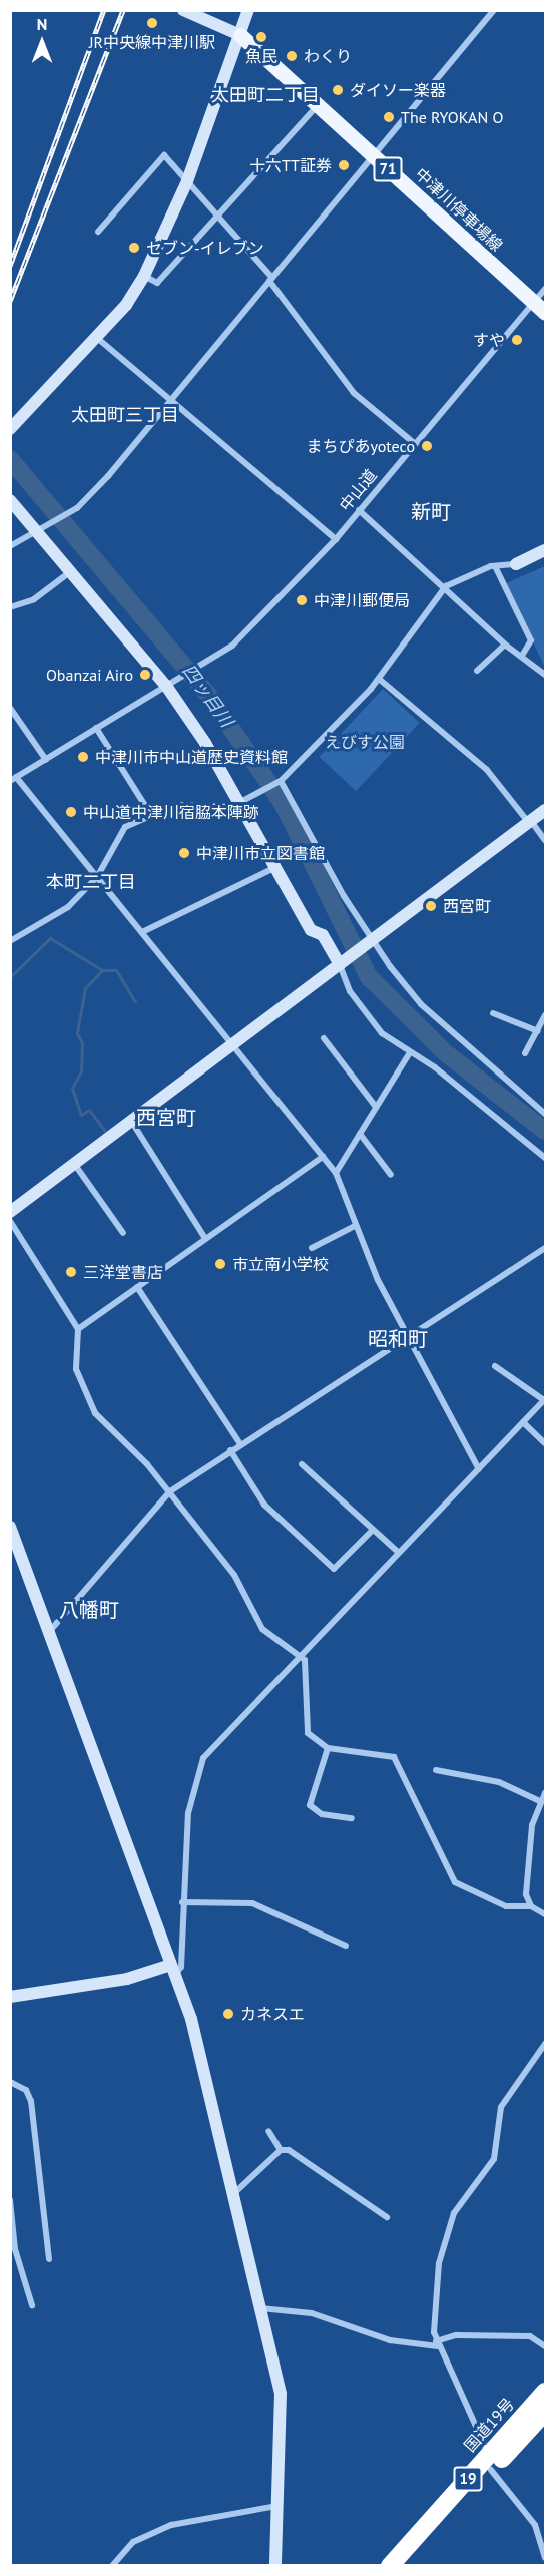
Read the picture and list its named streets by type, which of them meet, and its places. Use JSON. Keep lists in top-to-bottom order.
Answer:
{
  "streets": {
    "highway": ["国道19号", "19"],
    "main road": ["71", "中津川停車場線"],
    "street": ["中山道"]
  },
  "crossings": [
    ["中津川停車場線", "中山道"]
  ],
  "districts": [
    "太田町二丁目",
    "太田町三丁目",
    "新町",
    "本町二丁目",
    "西宮町",
    "昭和町",
    "八幡町"
  ],
  "water": ["四ッ目川"],
  "parks": ["えびす公園"],
  "places": [
    "JR中央線中津川駅",
    "魚民",
    "わくり",
    "ダイソー楽器",
    "The RYOKAN O",
    "十六TT証券",
    "セブン-イレブン",
    "すや",
    "まちぴあyoteco",
    "中津川郵便局",
    "Obanzai Airo",
    "中津川市中山道歴史資料館",
    "中山道中津川宿脇本陣跡",
    "中津川市立図書館",
    "西宮町",
    "市立南小学校",
    "三洋堂書店",
    "カネスエ"
  ],
  "north": "top"
}
